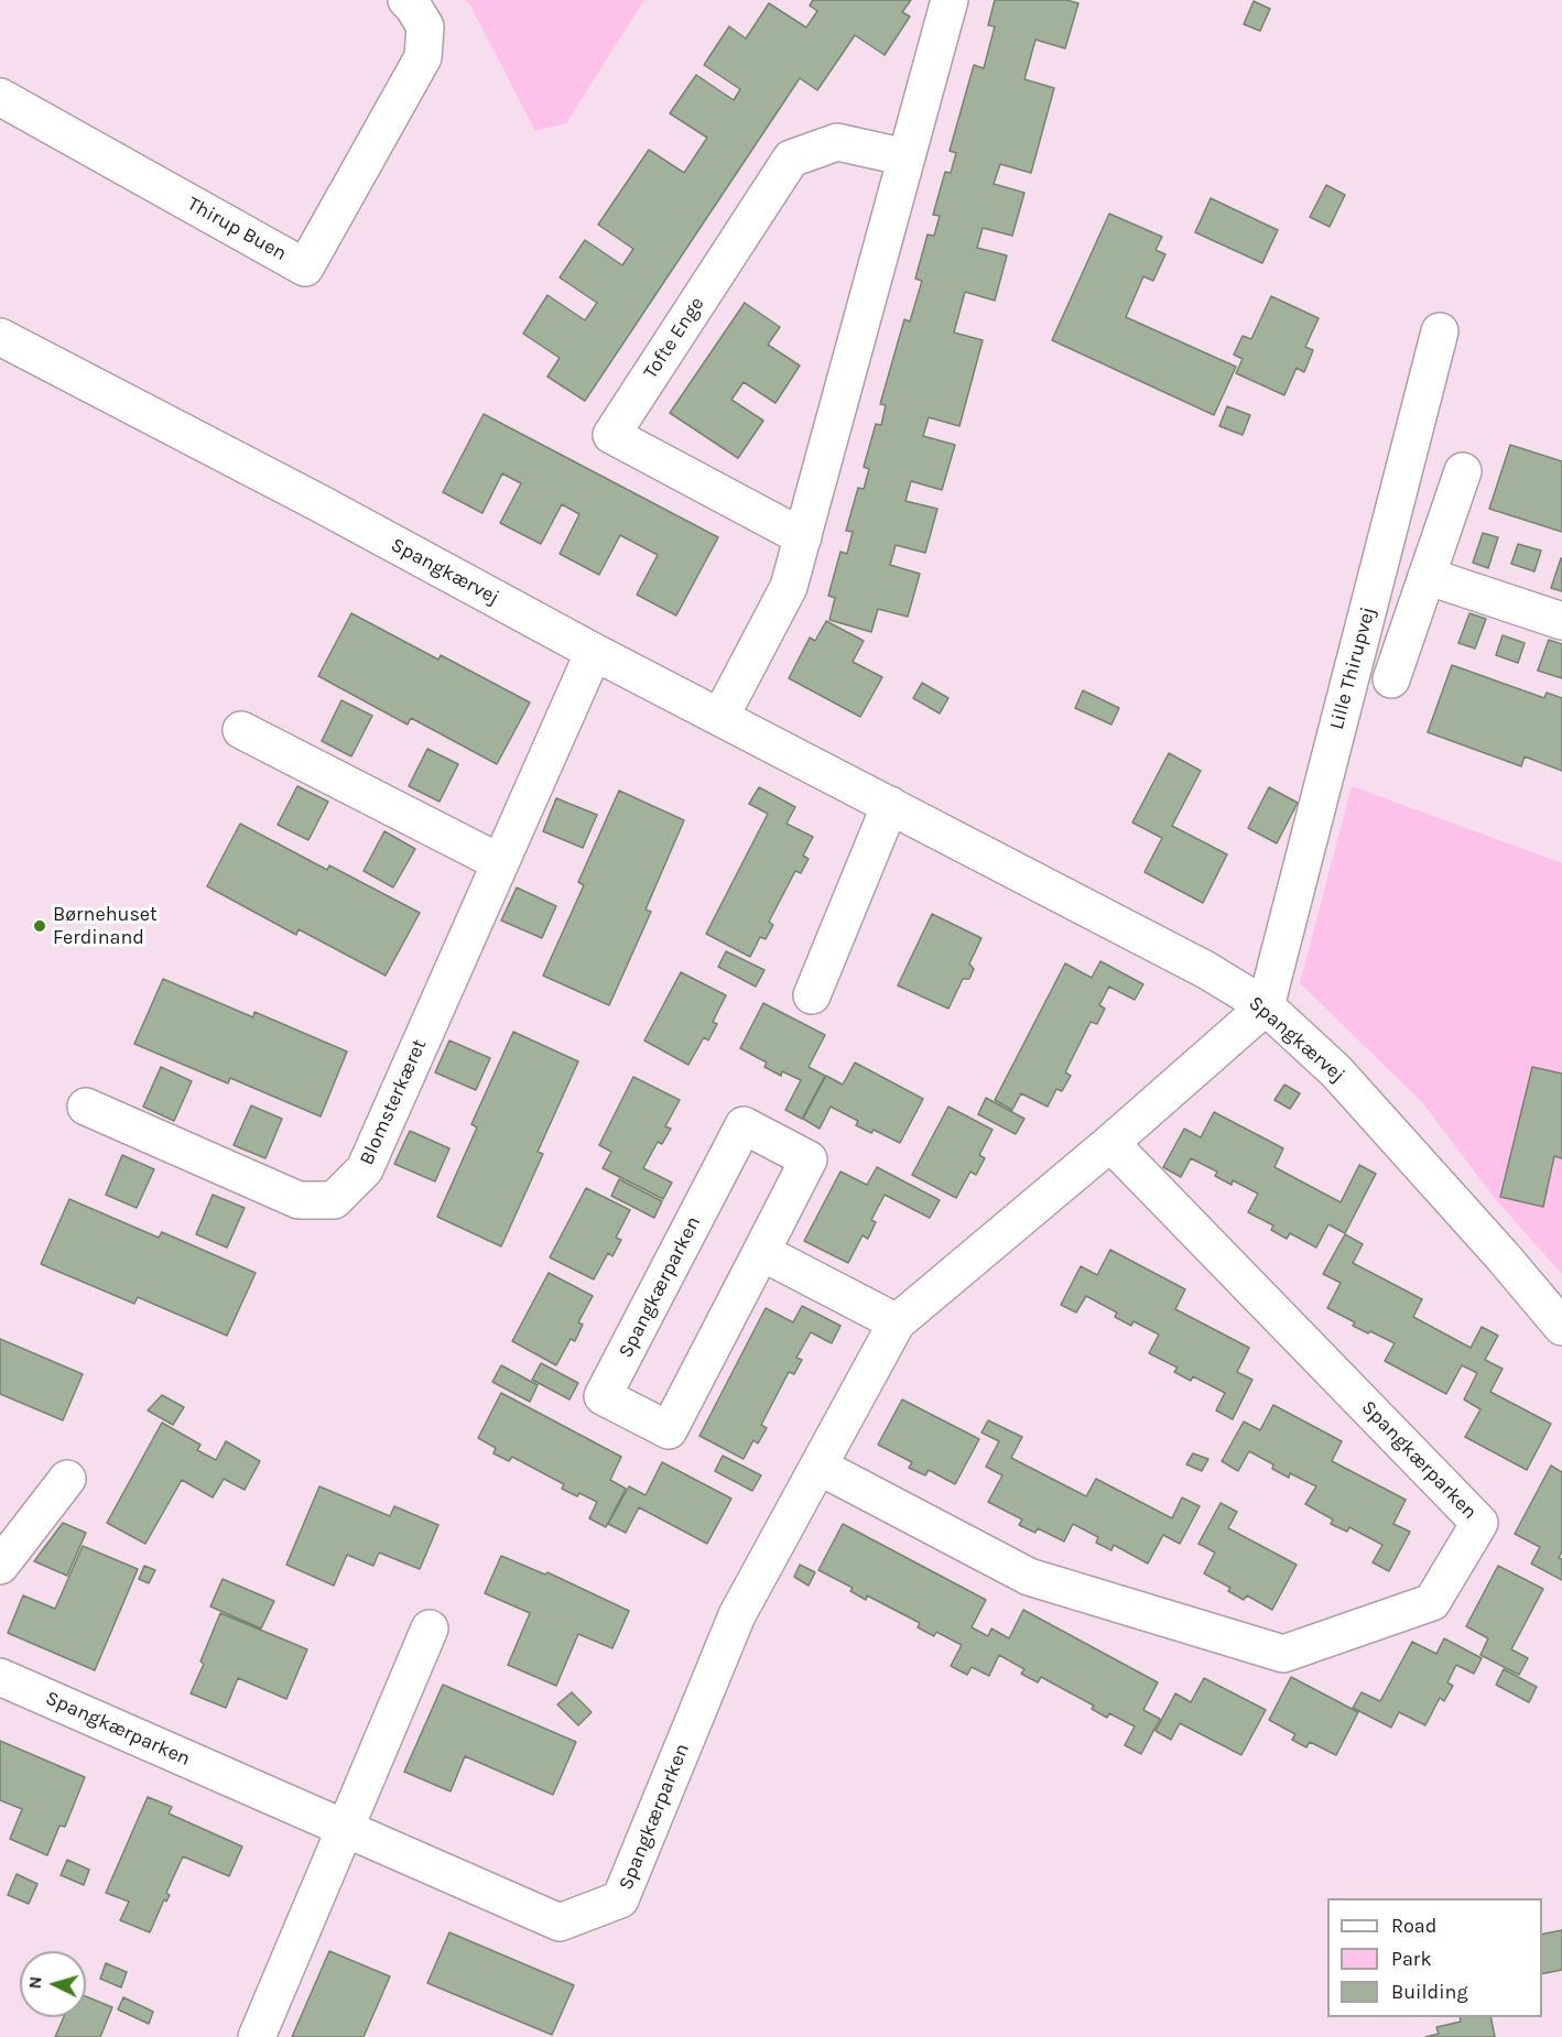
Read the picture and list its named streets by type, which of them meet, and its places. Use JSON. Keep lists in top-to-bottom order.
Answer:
{
  "streets": {
    "street": [
      "Thirup Buen",
      "Tofte Enge",
      "Spangkærvej",
      "Lille Thirupvej",
      "Blomsterkæret",
      "Spangkærparken"
    ]
  },
  "crossings": [
    ["Spangkærvej", "Lille Thirupvej"],
    ["Spangkærvej", "Blomsterkæret"],
    ["Spangkærvej", "Spangkærparken"],
    ["Lille Thirupvej", "Spangkærparken"]
  ],
  "places": ["Børnehuset Ferdinand"],
  "legend": ["Road", "Park", "Building"],
  "north": "left"
}
